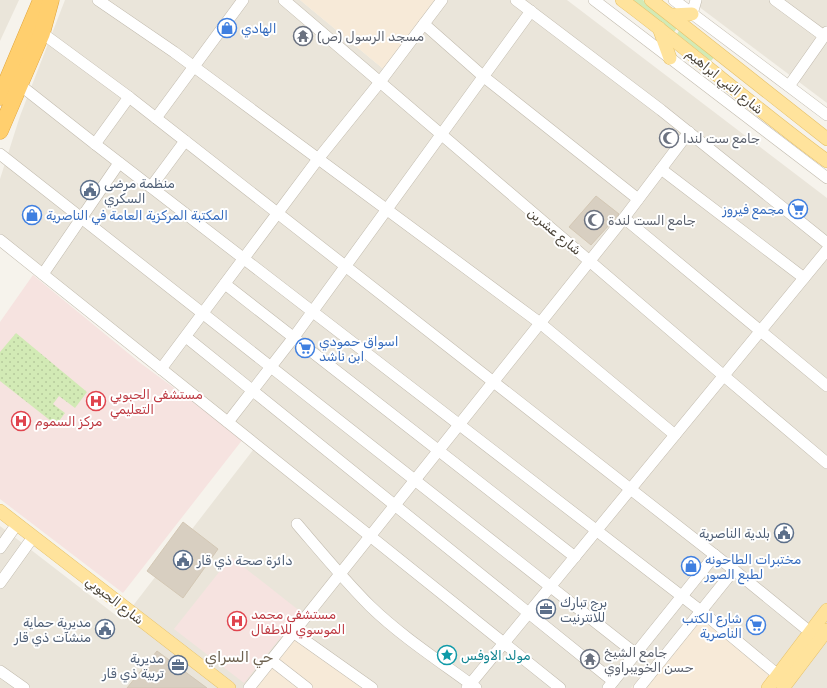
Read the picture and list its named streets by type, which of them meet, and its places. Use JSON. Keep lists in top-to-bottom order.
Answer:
{
  "streets": {
    "main road": ["شارع النبي ابراهيم", "شارع الحبوبي"],
    "street": ["شارع عشرين"]
  },
  "districts": ["حي السراي"],
  "places": {
    "shop": ["الهادي", "المكتبة المركزية العامة في الناصرية", "مختبرات الطاحونه لطبع الصور"],
    "temple": ["مسجد الرسول (ص)", "جامع الشيخ حسن الخويبراوي"],
    "mosque": ["جامع ست لندا", "جامع الست لندة"],
    "public building": [
      "منظمة مرضى السكري",
      "بلدية الناصرية",
      "دائرة صحة ذي قار",
      "مديرية حماية منشآت ذي قار"
    ],
    "supermarket": ["مجمع فيروز", "اسواق حمودي ابن ناشد", "شارع الكتب الناصرية"],
    "hospital": ["مستشفى الحبوبي التعليمي", "مركز السموم", "مستشفى محمد الموسوي للاطفال"],
    "office": ["برج تبارك للانترنيت", "مديرية تربية ذي قار"],
    "place": ["مولد الاوفس"]
  }
}
